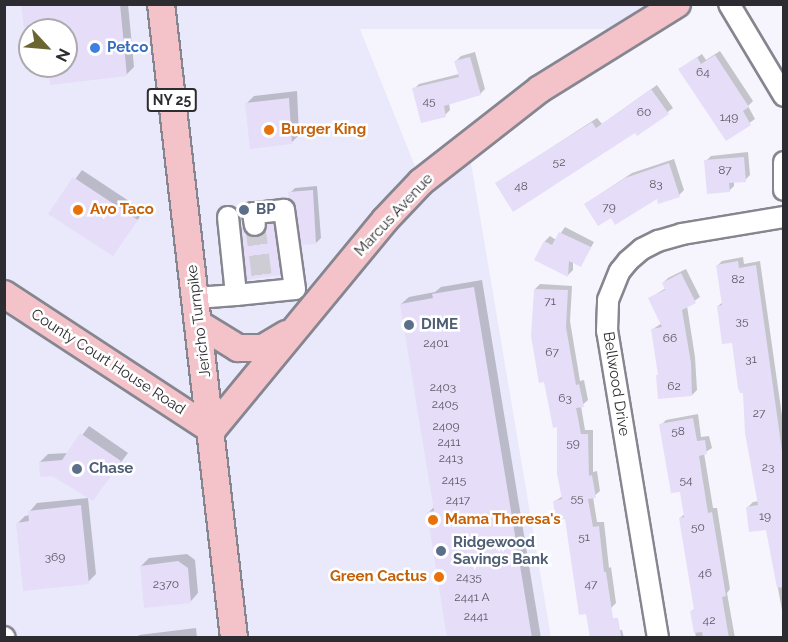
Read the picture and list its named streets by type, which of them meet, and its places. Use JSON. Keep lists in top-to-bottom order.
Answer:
{
  "streets": {
    "main road": [
      "NY 25",
      "Marcus Avenue",
      "Jericho Turnpike",
      "County Court House Road"
    ],
    "street": ["Bellwood Drive"]
  },
  "crossings": [
    ["Marcus Avenue", "Jericho Turnpike"],
    ["Marcus Avenue", "County Court House Road"],
    ["Jericho Turnpike", "County Court House Road"]
  ],
  "places": [
    "Petco",
    "Burger King",
    "Avo Taco",
    "BP",
    "DIME",
    "Chase",
    "Mama Theresa's",
    "Ridgewood Savings Bank",
    "Green Cactus"
  ],
  "house_numbers": [
    "64",
    "45",
    "60",
    "149",
    "52",
    "87",
    "83",
    "48",
    "79",
    "82",
    "71",
    "35",
    "66",
    "2401",
    "67",
    "31",
    "62",
    "2403",
    "63",
    "2405",
    "27",
    "2409",
    "58",
    "2411",
    "59",
    "2413",
    "23",
    "2415",
    "54",
    "55",
    "2417",
    "19",
    "50",
    "51",
    "369",
    "46",
    "2435",
    "2370",
    "47",
    "2441 A",
    "2441",
    "42"
  ],
  "north": "bottom right"
}
